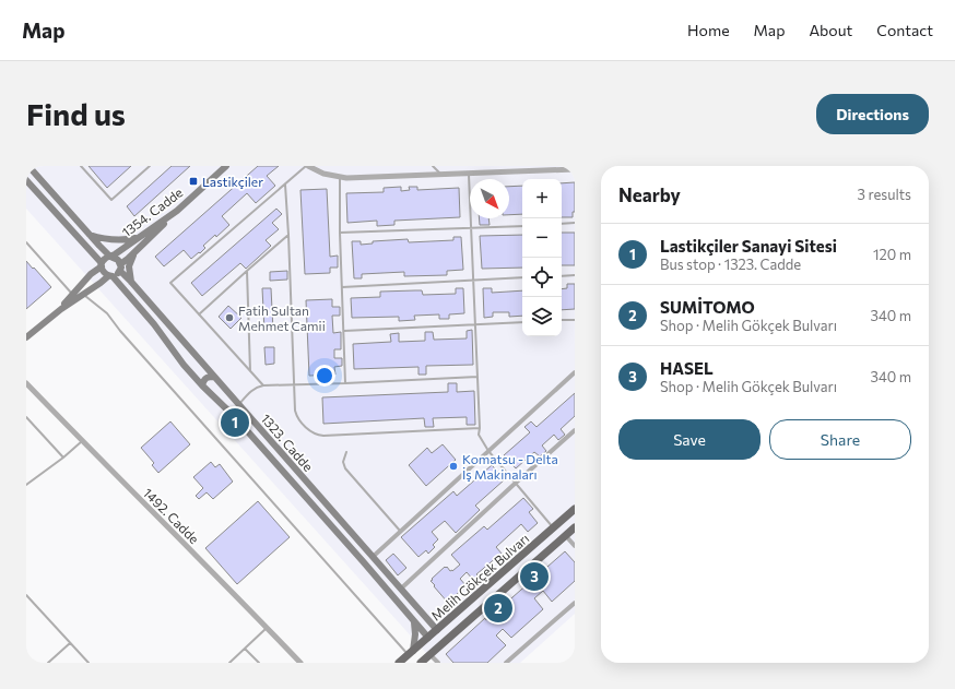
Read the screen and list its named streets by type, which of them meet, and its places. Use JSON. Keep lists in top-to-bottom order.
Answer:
{
  "streets": {
    "main road": ["1354. Cadde", "1323. Cadde", "Melih Gökçek Bulvarı"],
    "street": ["1492. Cadde"]
  },
  "crossings": [
    ["1354. Cadde", "1323. Cadde"],
    ["1323. Cadde", "Melih Gökçek Bulvarı"]
  ],
  "places": {
    "transit": ["Lastikçiler"],
    "other": ["Fatih Sultan Mehmet Camii", "Komatsu - Delta İş Makinaları"]
  },
  "north": "bottom right",
  "page": {
    "header": "Map",
    "nav": [
      "Home",
      "Map",
      "About",
      "Contact"
    ],
    "buttons": [
      "Directions",
      ["Save", "Share"]
    ],
    "title": "Find us",
    "heading": ["Nearby", "3 results"],
    "map_buttons": ["+", "−"],
    "list": [
      {
        "mark": "1",
        "name": "Lastikçiler Sanayi Sitesi",
        "note": "Bus stop · 1323. Cadde",
        "value": "120 m"
      },
      {
        "mark": "2",
        "name": "SUMİTOMO",
        "note": "Shop · Melih Gökçek Bulvarı",
        "value": "340 m"
      },
      {
        "mark": "3",
        "name": "HASEL",
        "note": "Shop · Melih Gökçek Bulvarı",
        "value": "340 m"
      }
    ],
    "pins": ["1", "3", "2"]
  }
}
